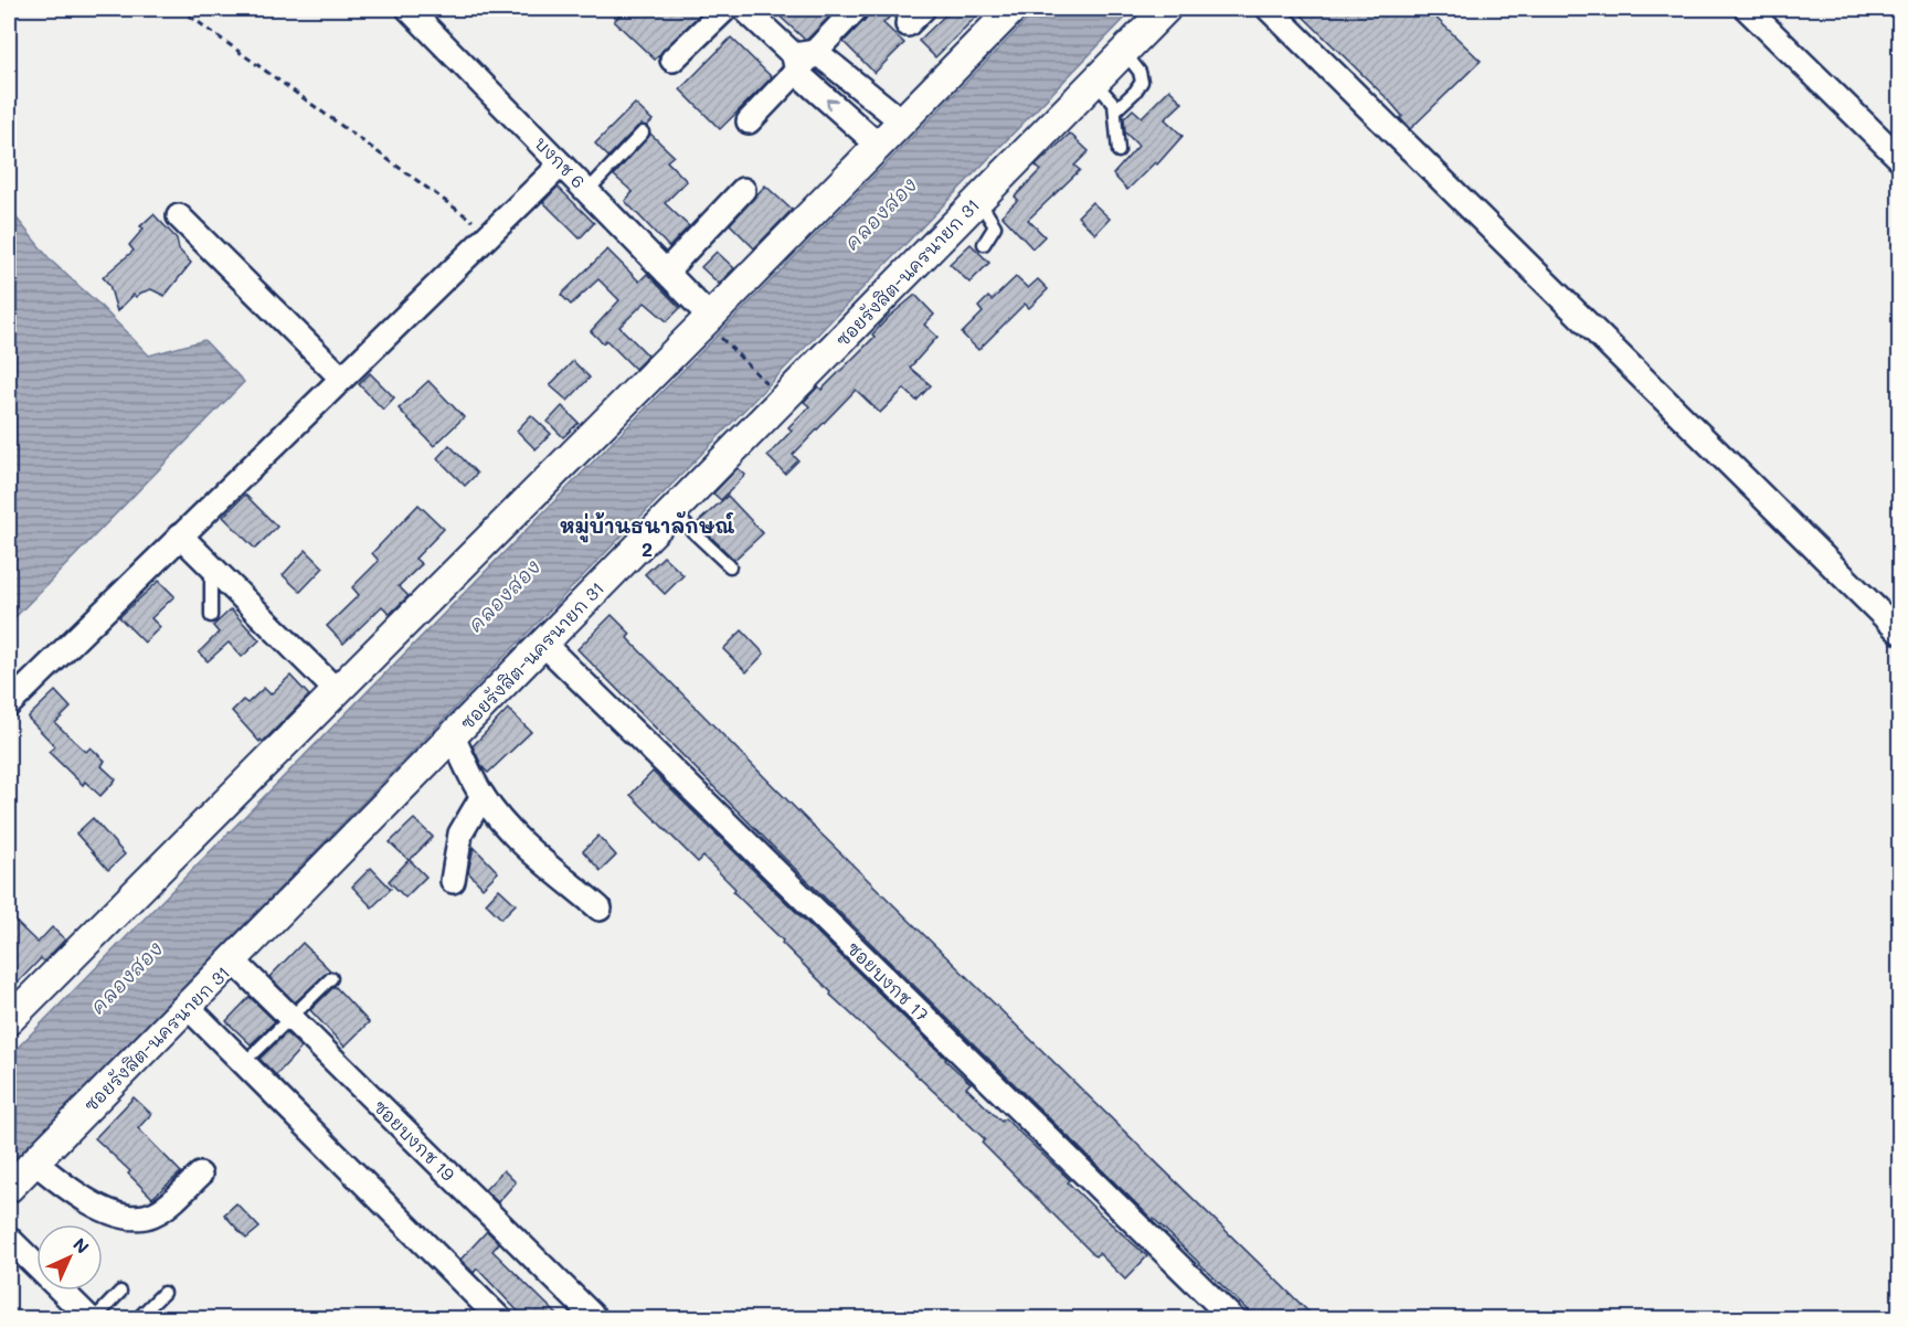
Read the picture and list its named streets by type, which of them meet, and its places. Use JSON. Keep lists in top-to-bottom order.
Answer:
{
  "streets": {
    "street": [
      "บงกช 6",
      "ซอยรังสิต-นครนายก 31",
      "ซอยบงกช 17",
      "ซอยบงกช 19"
    ]
  },
  "crossings": [
    ["ซอยรังสิต-นครนายก 31", "ซอยบงกช 17"],
    ["ซอยรังสิต-นครนายก 31", "ซอยบงกช 19"]
  ],
  "districts": ["หมู่บ้านธนาลักษณ์ 2"],
  "water": ["คลองสอง"],
  "north": "top right"
}
